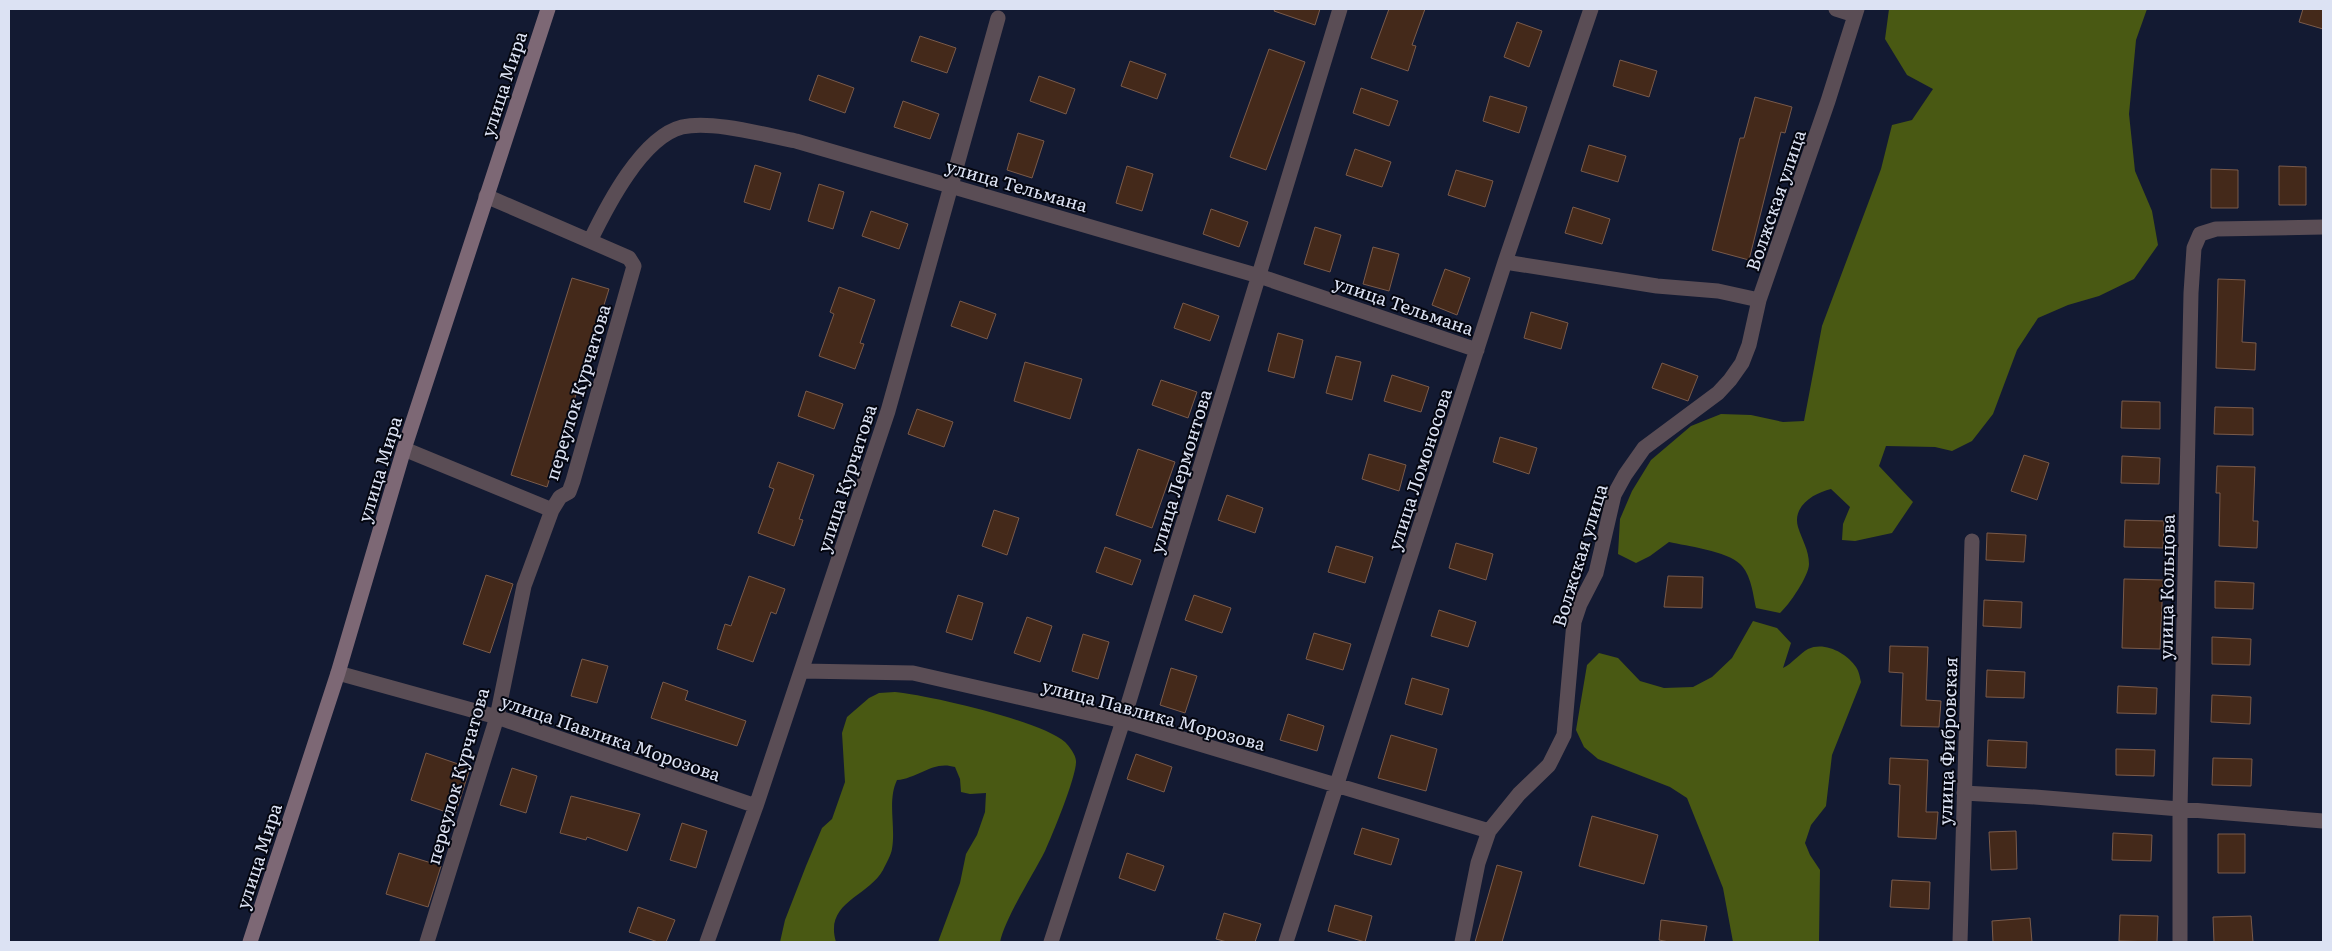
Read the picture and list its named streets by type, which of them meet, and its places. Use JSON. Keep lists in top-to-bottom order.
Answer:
{
  "streets": {
    "main road": ["улица Мира"],
    "street": [
      "улица Тельмана",
      "Волжская улица",
      "переулок Курчатова",
      "улица Ломоносова",
      "улица Лермонтова",
      "улица Курчатова",
      "улица Кольцова",
      "улица Павлика Морозова",
      "улица Фибровская"
    ]
  },
  "crossings": [
    ["улица Мира", "переулок Курчатова"],
    ["улица Мира", "улица Павлика Морозова"],
    ["улица Тельмана", "переулок Курчатова"],
    ["улица Тельмана", "улица Ломоносова"],
    ["улица Тельмана", "улица Лермонтова"],
    ["улица Тельмана", "улица Курчатова"],
    ["Волжская улица", "улица Павлика Морозова"],
    ["переулок Курчатова", "улица Павлика Морозова"],
    ["улица Ломоносова", "улица Павлика Морозова"],
    ["улица Лермонтова", "улица Павлика Морозова"],
    ["улица Курчатова", "улица Павлика Морозова"]
  ]
}
